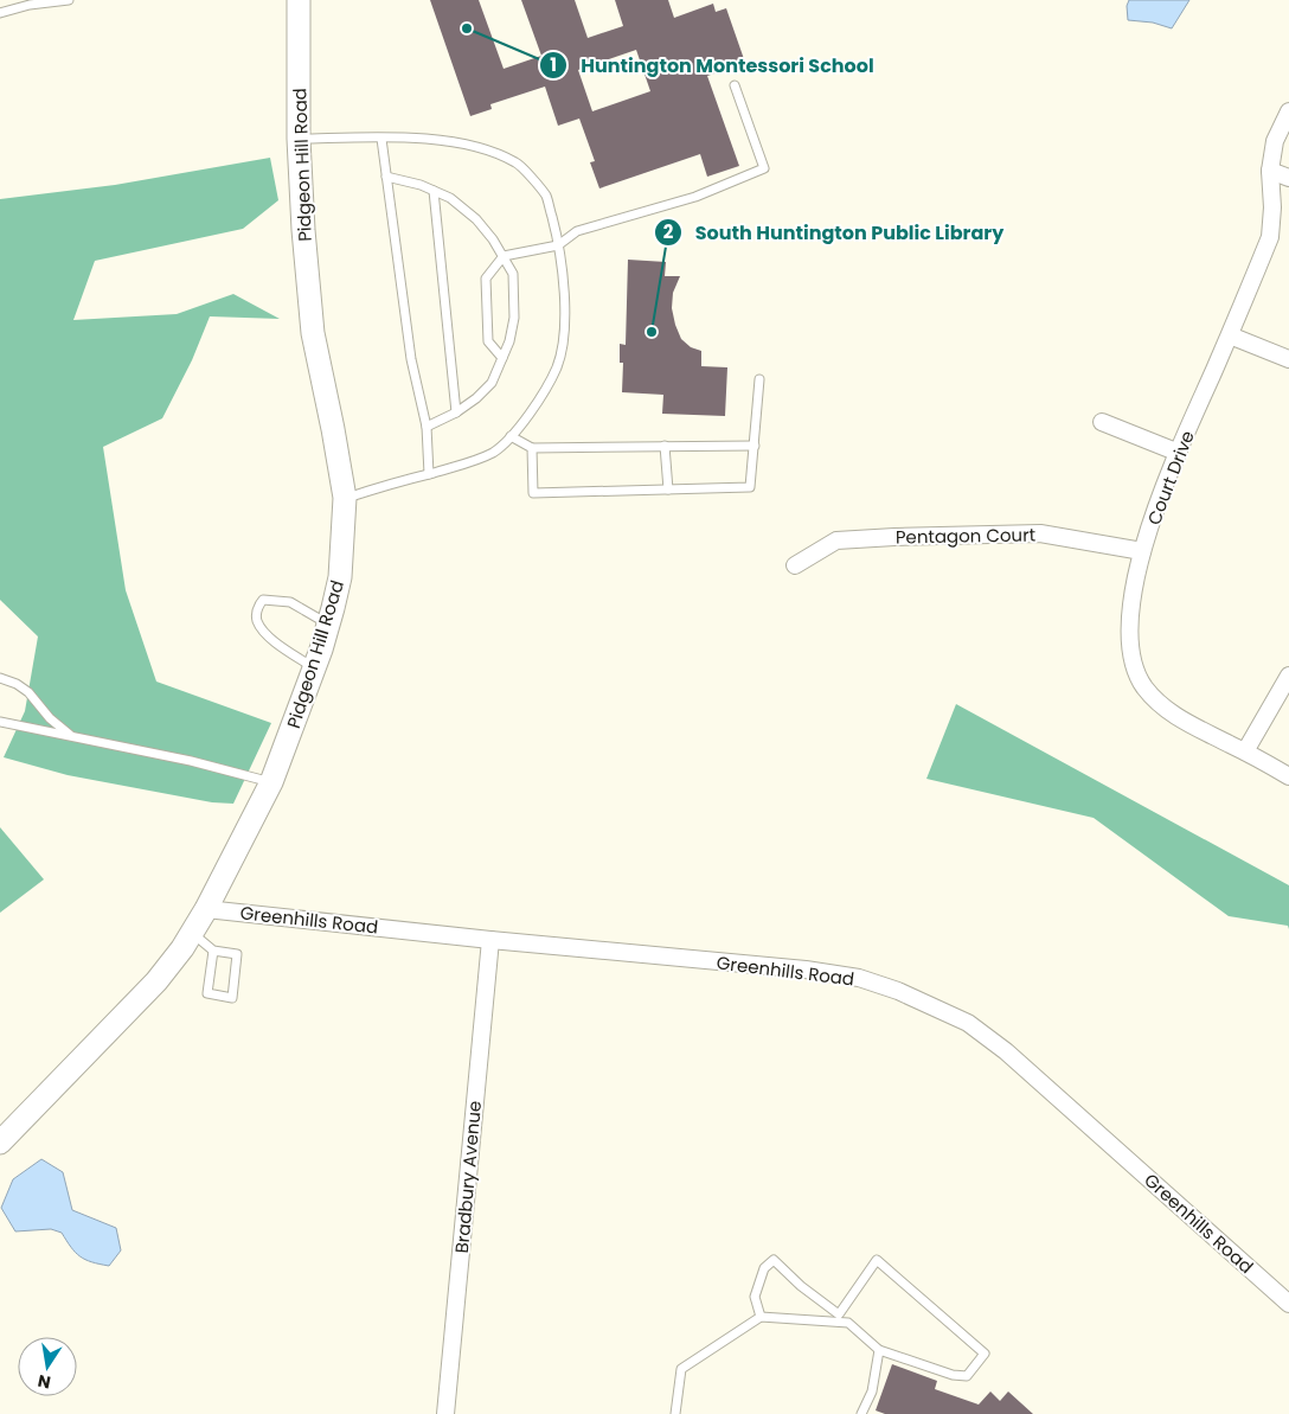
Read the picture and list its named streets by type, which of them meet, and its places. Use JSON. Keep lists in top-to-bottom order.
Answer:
{
  "streets": {
    "street": [
      "Pidgeon Hill Road",
      "Court Drive",
      "Pentagon Court",
      "Greenhills Road",
      "Bradbury Avenue"
    ]
  },
  "crossings": [
    ["Pidgeon Hill Road", "Greenhills Road"],
    ["Court Drive", "Pentagon Court"],
    ["Greenhills Road", "Bradbury Avenue"]
  ],
  "places": ["Huntington Montessori School", "South Huntington Public Library"],
  "north": "bottom"
}
